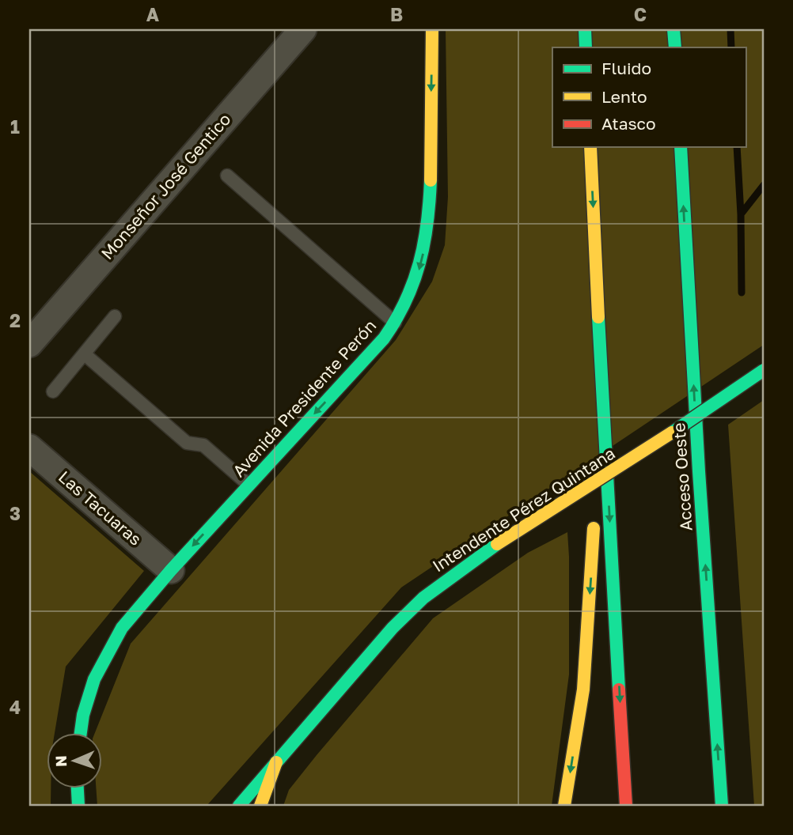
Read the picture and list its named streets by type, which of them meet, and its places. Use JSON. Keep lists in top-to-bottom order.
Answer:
{
  "streets": {
    "main road": ["Avenida Presidente Perón", "Acceso Oeste", "Intendente Pérez Quintana"],
    "street": ["Monseñor José Gentico", "Las Tacuaras"]
  },
  "crossings": [
    ["Avenida Presidente Perón", "Las Tacuaras"]
  ],
  "one_way": ["Avenida Presidente Perón"],
  "legend": ["Fluido", "Lento", "Atasco"],
  "north": "left",
  "grid": {
    "columns": ["A", "B", "C"],
    "rows": [
      "1",
      "2",
      "3",
      "4"
    ]
  }
}
